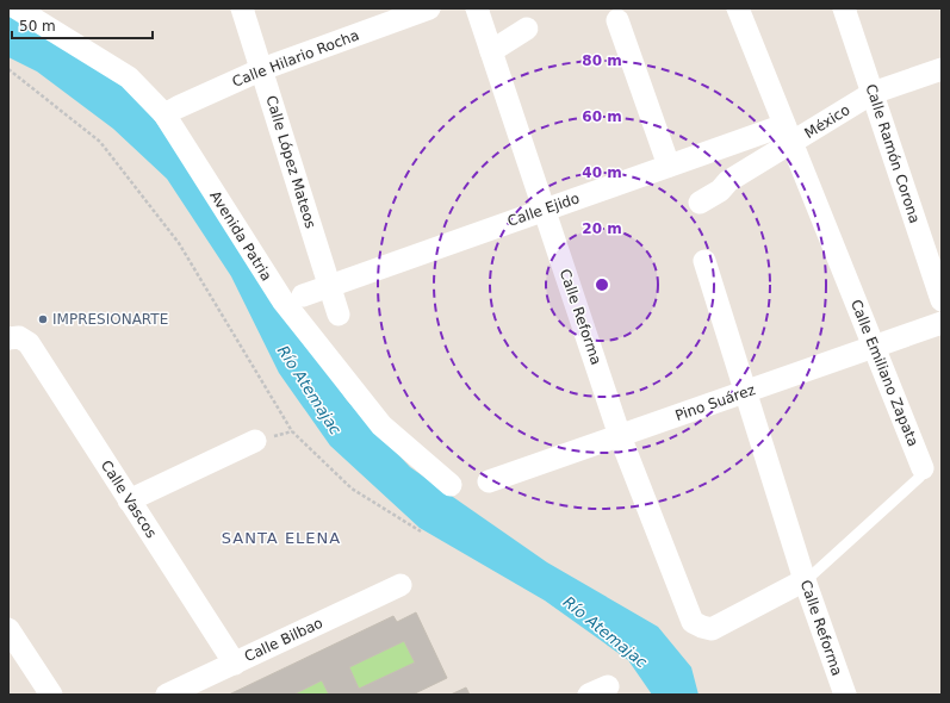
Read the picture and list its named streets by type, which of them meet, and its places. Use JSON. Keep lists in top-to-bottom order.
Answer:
{
  "streets": {
    "street": [
      "Calle Hilario Rocha",
      "México",
      "Calle Ramón Corona",
      "Calle López Mateos",
      "Calle Ejido",
      "Avenida Patria",
      "Calle Reforma",
      "Calle Emiliano Zapata",
      "Pino Suárez",
      "Calle Vascos",
      "Calle Bilbao"
    ]
  },
  "crossings": [
    ["Calle Hilario Rocha", "Calle López Mateos"],
    ["Calle Hilario Rocha", "Avenida Patria"],
    ["México", "Calle Ramón Corona"],
    ["México", "Calle Ejido"],
    ["México", "Calle Emiliano Zapata"],
    ["Calle López Mateos", "Calle Ejido"],
    ["Calle Ejido", "Calle Reforma"],
    ["Calle Ejido", "Calle Emiliano Zapata"],
    ["Calle Reforma", "Calle Emiliano Zapata"],
    ["Calle Reforma", "Pino Suárez"],
    ["Calle Emiliano Zapata", "Pino Suárez"],
    ["Calle Vascos", "Calle Bilbao"]
  ],
  "districts": ["SANTA ELENA"],
  "water": ["Río Atemajac"],
  "places": ["IMPRESIONARTE"],
  "scale_bar": "50 m",
  "rings": [
    "80 m",
    "60 m",
    "40 m",
    "20 m"
  ]
}
